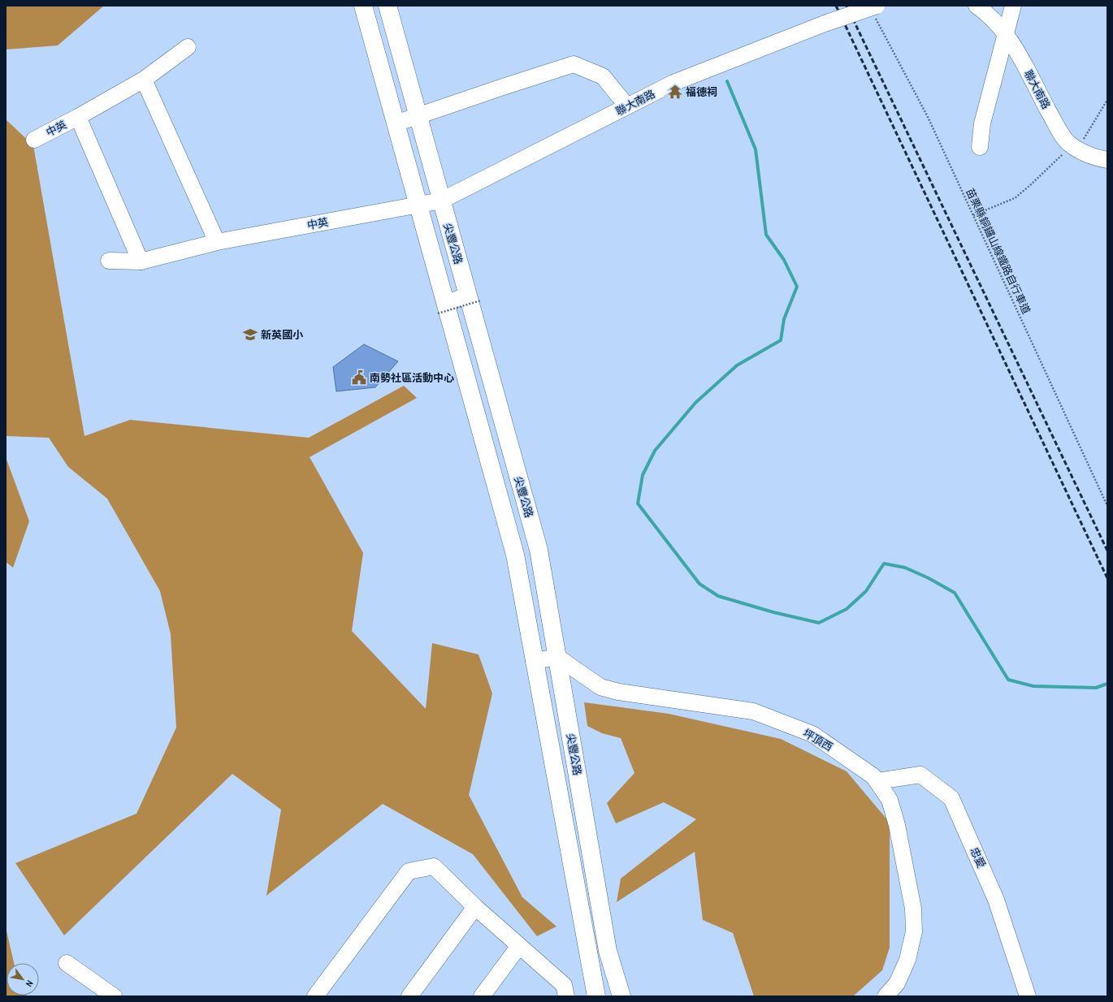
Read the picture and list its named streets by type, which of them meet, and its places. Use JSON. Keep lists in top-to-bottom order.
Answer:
{
  "streets": {
    "main road": ["尖豐公路"],
    "street": [
      "聯大南路",
      "中英",
      "坪頂西",
      "忠愛"
    ],
    "path": ["苗栗縣銅鑼山線鐵路自行車道"]
  },
  "crossings": [
    ["聯大南路", "中英"],
    ["聯大南路", "尖豐公路"],
    ["聯大南路", "苗栗縣銅鑼山線鐵路自行車道"],
    ["尖豐公路", "坪頂西"],
    ["坪頂西", "忠愛"]
  ],
  "places": {
    "temple": ["福德祠"],
    "school or university": ["新英國小"],
    "public building": ["南勢社區活動中心"]
  },
  "north": "bottom right"
}
